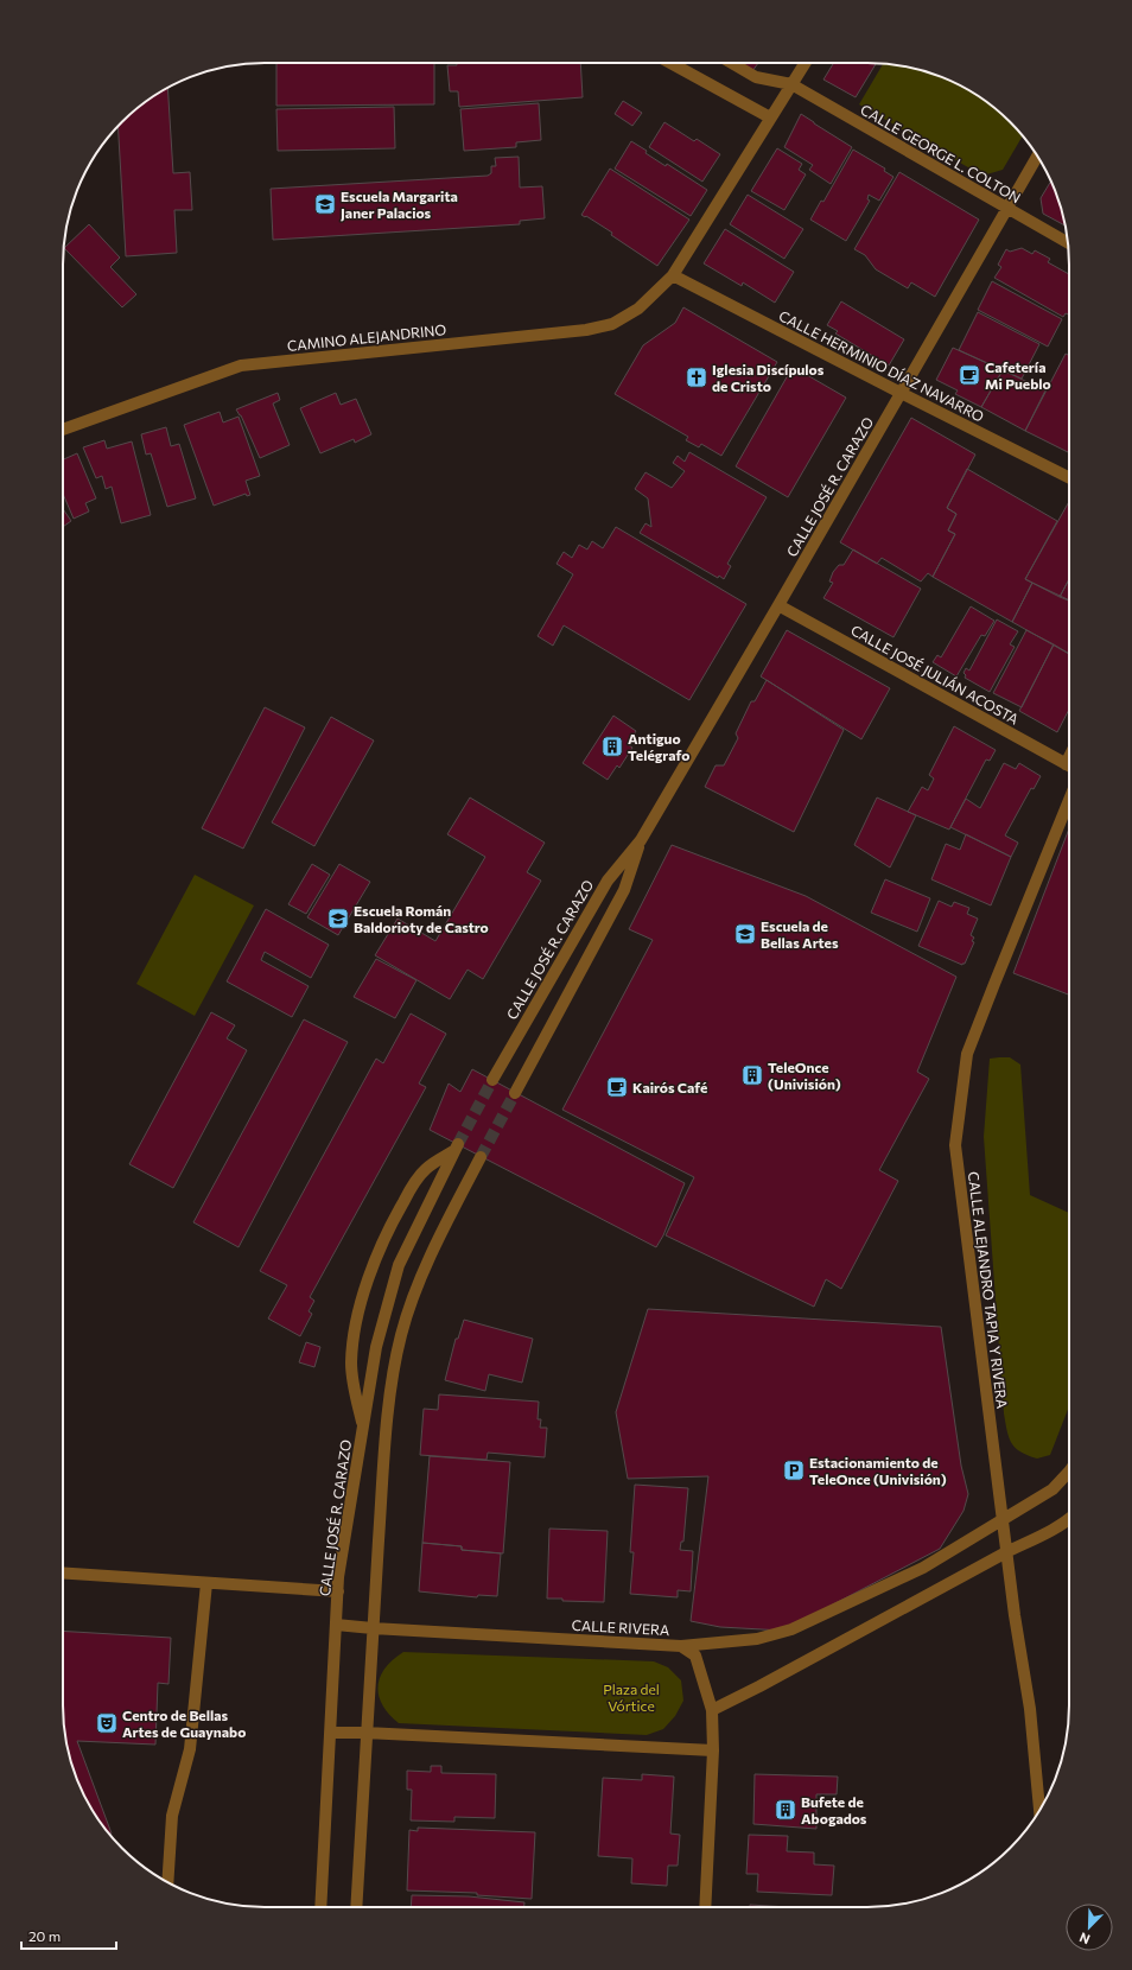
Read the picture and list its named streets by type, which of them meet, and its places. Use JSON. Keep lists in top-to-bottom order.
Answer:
{
  "streets": {
    "street": [
      "CALLE GEORGE L. COLTON",
      "CAMINO ALEJANDRINO",
      "CALLE HERMINIO DÍAZ NAVARRO",
      "CALLE JOSÉ R. CARAZO",
      "CALLE JOSÉ JULIÁN ACOSTA",
      "CALLE ALEJANDRO TAPIA Y RIVERA",
      "CALLE RIVERA"
    ]
  },
  "crossings": [
    ["CALLE GEORGE L. COLTON", "CAMINO ALEJANDRINO"],
    ["CALLE GEORGE L. COLTON", "CALLE JOSÉ R. CARAZO"],
    ["CAMINO ALEJANDRINO", "CALLE HERMINIO DÍAZ NAVARRO"],
    ["CALLE HERMINIO DÍAZ NAVARRO", "CALLE JOSÉ R. CARAZO"],
    ["CALLE JOSÉ R. CARAZO", "CALLE JOSÉ JULIÁN ACOSTA"],
    ["CALLE JOSÉ R. CARAZO", "CALLE RIVERA"]
  ],
  "parks": ["Plaza del Vórtice"],
  "places": {
    "school or university": ["Escuela Margarita Janer Palacios", "Escuela Román Baldorioty de Castro", "Escuela de Bellas Artes"],
    "cafe": ["Cafetería Mi Pueblo", "Kairós Café"],
    "church": ["Iglesia Discípulos de Cristo"],
    "building": ["Antiguo Telégrafo", "TeleOnce (Univisión)", "Bufete de Abogados"],
    "parking": ["Estacionamiento de TeleOnce (Univisión)"],
    "theatre": ["Centro de Bellas Artes de Guaynabo"]
  },
  "scale_bar": "20 m",
  "north": "bottom left"
}
